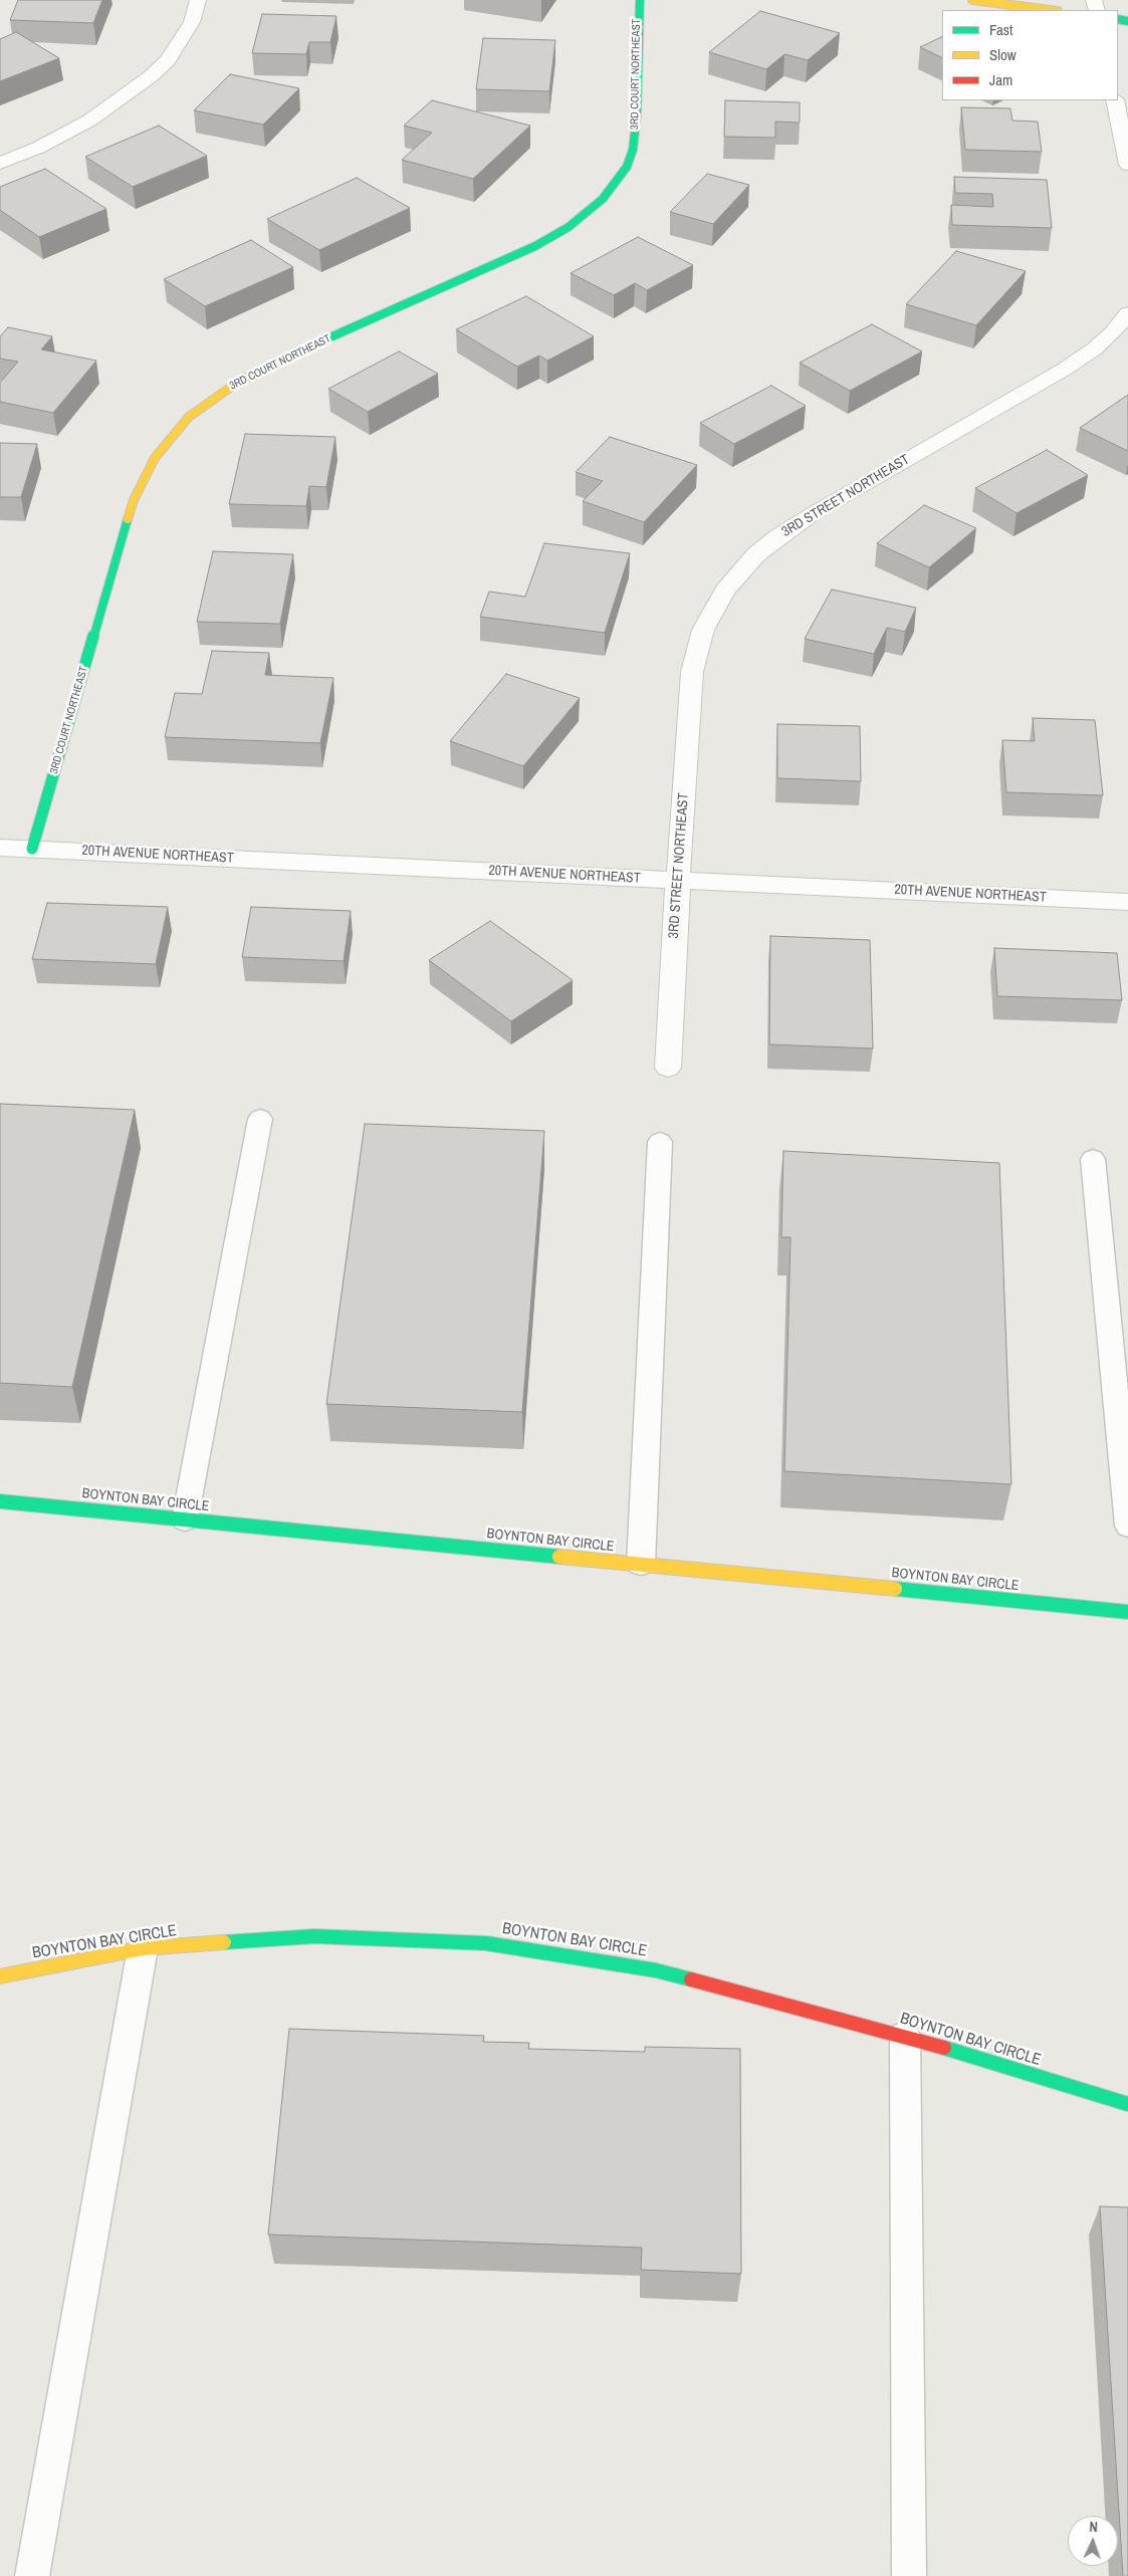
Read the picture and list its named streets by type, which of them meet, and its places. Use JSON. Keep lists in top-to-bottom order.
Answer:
{
  "streets": {
    "street": [
      "3RD COURT NORTHEAST",
      "3RD STREET NORTHEAST",
      "20TH AVENUE NORTHEAST",
      "BOYNTON BAY CIRCLE"
    ]
  },
  "crossings": [
    ["3RD COURT NORTHEAST", "20TH AVENUE NORTHEAST"],
    ["3RD STREET NORTHEAST", "20TH AVENUE NORTHEAST"]
  ],
  "legend": ["Fast", "Slow", "Jam"],
  "north": "top"
}
